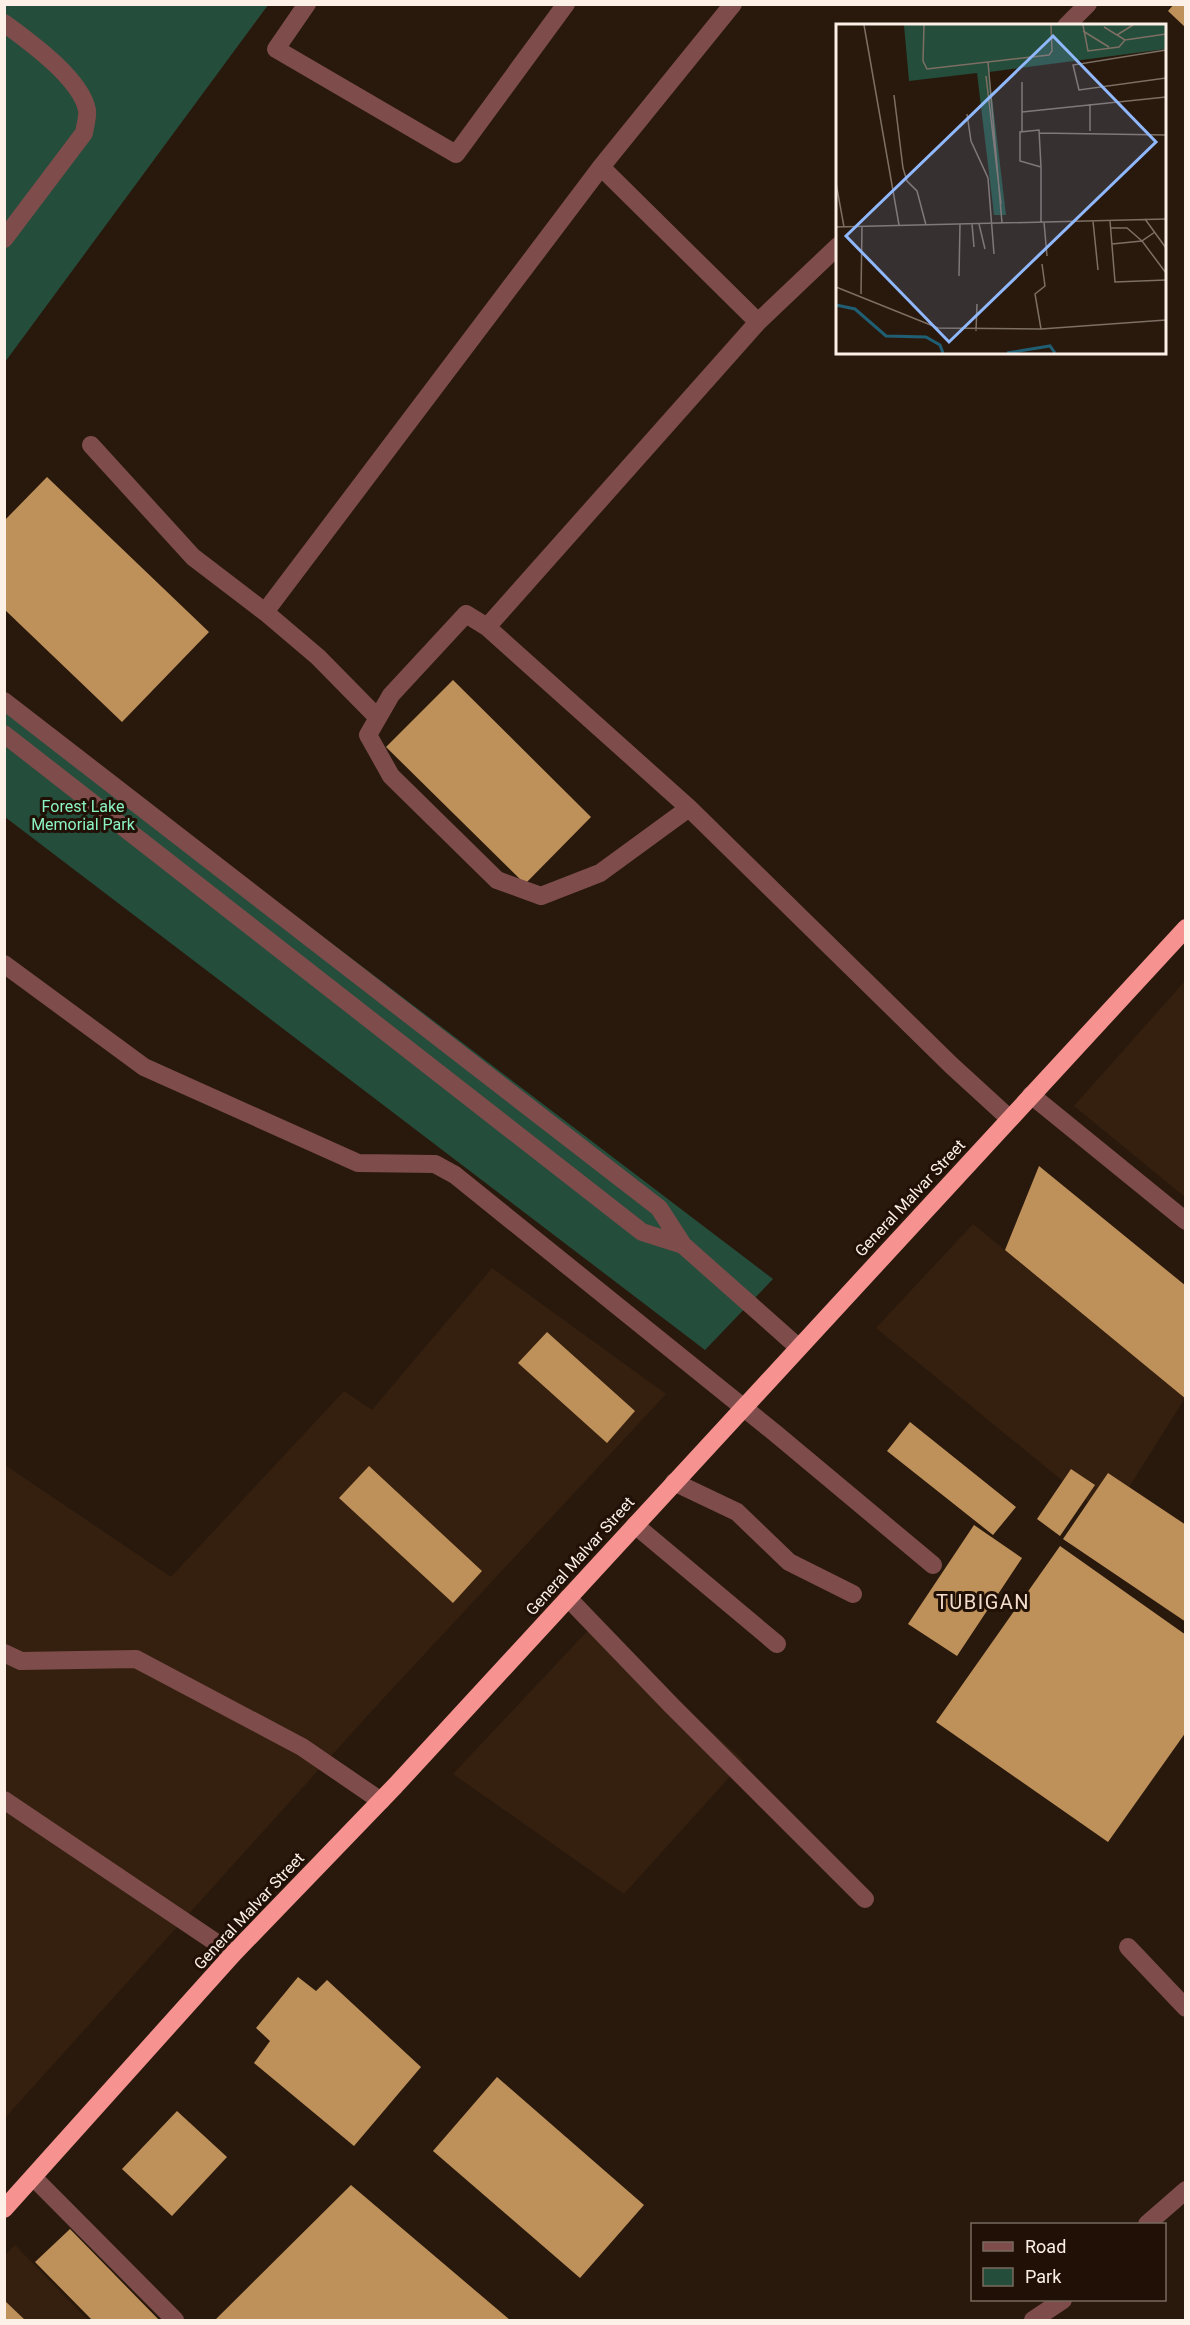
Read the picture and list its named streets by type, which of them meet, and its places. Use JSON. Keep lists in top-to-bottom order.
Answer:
{
  "streets": {
    "highway": ["General Malvar Street"]
  },
  "districts": ["TUBIGAN"],
  "parks": ["Forest Lake Memorial Park"],
  "legend": ["Road", "Park"]
}
